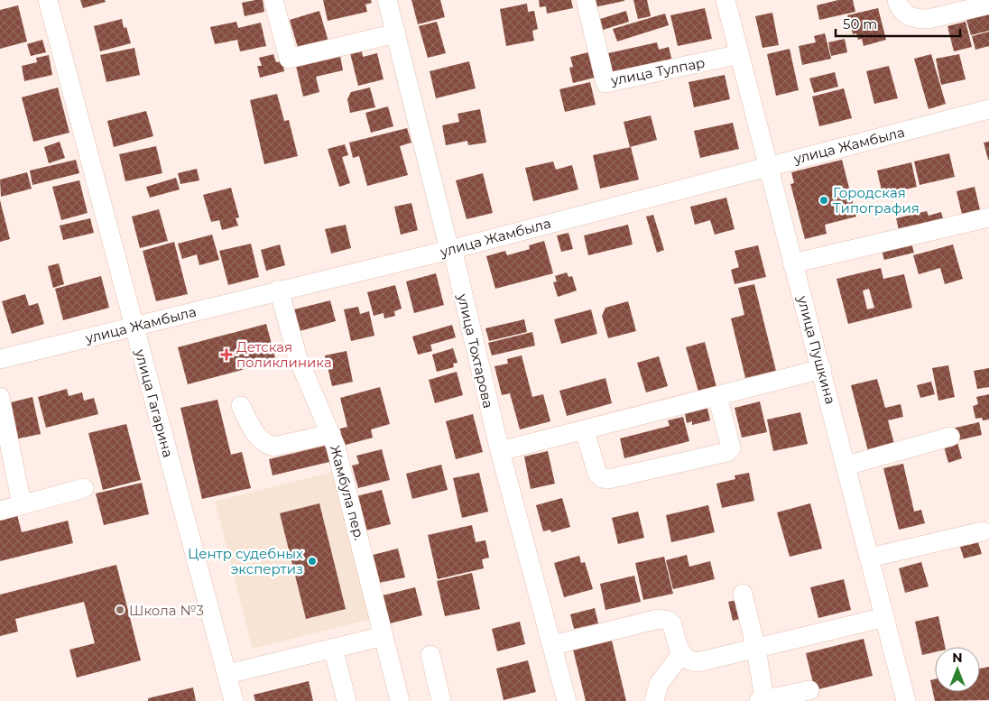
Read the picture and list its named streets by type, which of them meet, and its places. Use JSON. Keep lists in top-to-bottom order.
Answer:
{
  "streets": {
    "street": [
      "улица Тулпар",
      "улица Жамбыла",
      "улица Пушкина",
      "улица Тохтарова",
      "улица Гагарина",
      "Жамбула пер."
    ]
  },
  "crossings": [
    ["улица Тулпар", "улица Пушкина"],
    ["улица Жамбыла", "улица Пушкина"],
    ["улица Жамбыла", "улица Тохтарова"],
    ["улица Жамбыла", "улица Гагарина"],
    ["улица Жамбыла", "Жамбула пер."]
  ],
  "places": {
    "other": ["Городская Типография", "Центр судебных экспертиз", "Школа №3"],
    "health": ["Детская поликлиника"]
  },
  "scale_bar": "50 m",
  "north": "top"
}
